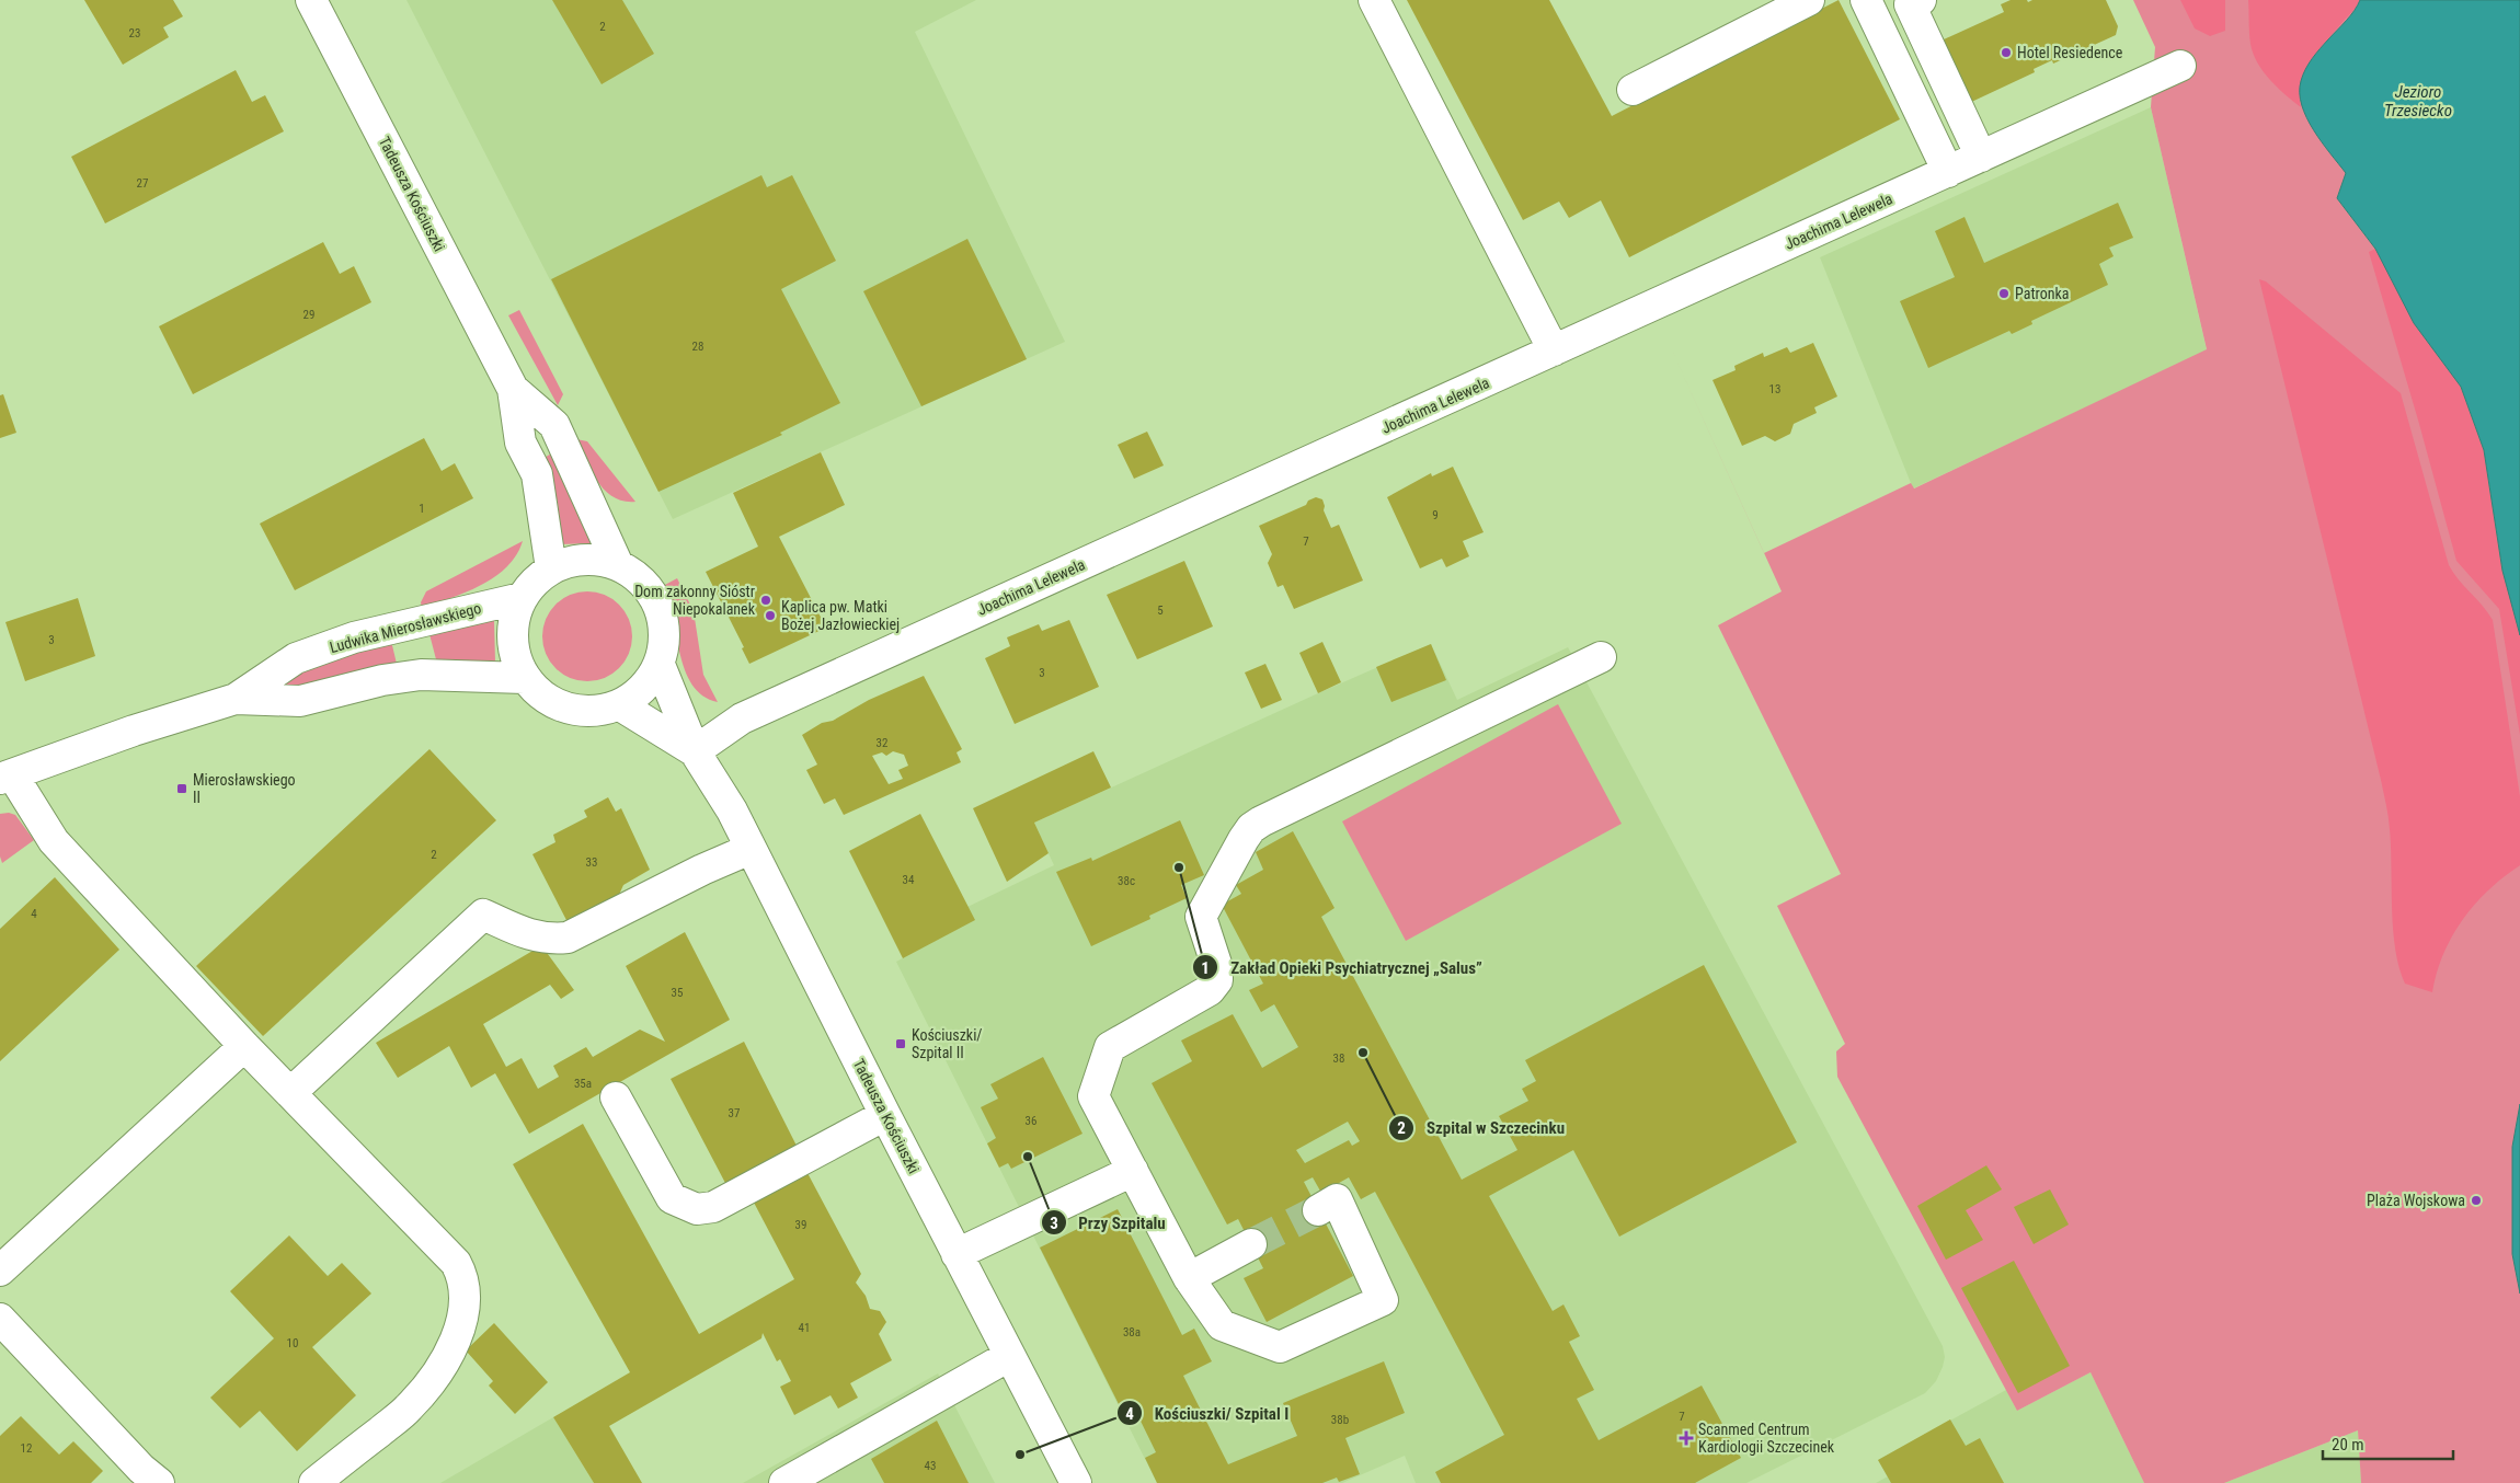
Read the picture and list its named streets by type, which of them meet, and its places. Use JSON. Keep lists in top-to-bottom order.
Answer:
{
  "streets": {
    "street": ["Tadeusza Kościuszki", "Joachima Lelewela", "Ludwika Mierosławskiego"]
  },
  "crossings": [
    ["Tadeusza Kościuszki", "Joachima Lelewela"],
    ["Tadeusza Kościuszki", "Ludwika Mierosławskiego"]
  ],
  "water": ["Jezioro Trzesiecko"],
  "places": {
    "other": [
      "Hotel Resiedence",
      "Patronka",
      "Dom zakonny Sióstr Niepokalanek",
      "Kaplica pw. Matki Bożej Jazłowieckiej",
      "Zakład Opieki Psychiatrycznej „Salus”",
      "Szpital w Szczecinku",
      "Przy Szpitalu",
      "Plaża Wojskowa",
      "Kościuszki/ Szpital I"
    ],
    "transit": ["Mierosławskiego II", "Kościuszki/ Szpital II"],
    "health": ["Scanmed Centrum Kardiologii Szczecinek"]
  },
  "house_numbers": [
    "2",
    "23",
    "27",
    "29",
    "28",
    "13",
    "1",
    "9",
    "7",
    "5",
    "3",
    "3",
    "32",
    "2",
    "33",
    "34",
    "38c",
    "4",
    "35",
    "38",
    "35a",
    "37",
    "36",
    "39",
    "41",
    "38a",
    "10",
    "7",
    "38b",
    "12",
    "43"
  ],
  "scale_bar": "20 m"
}
